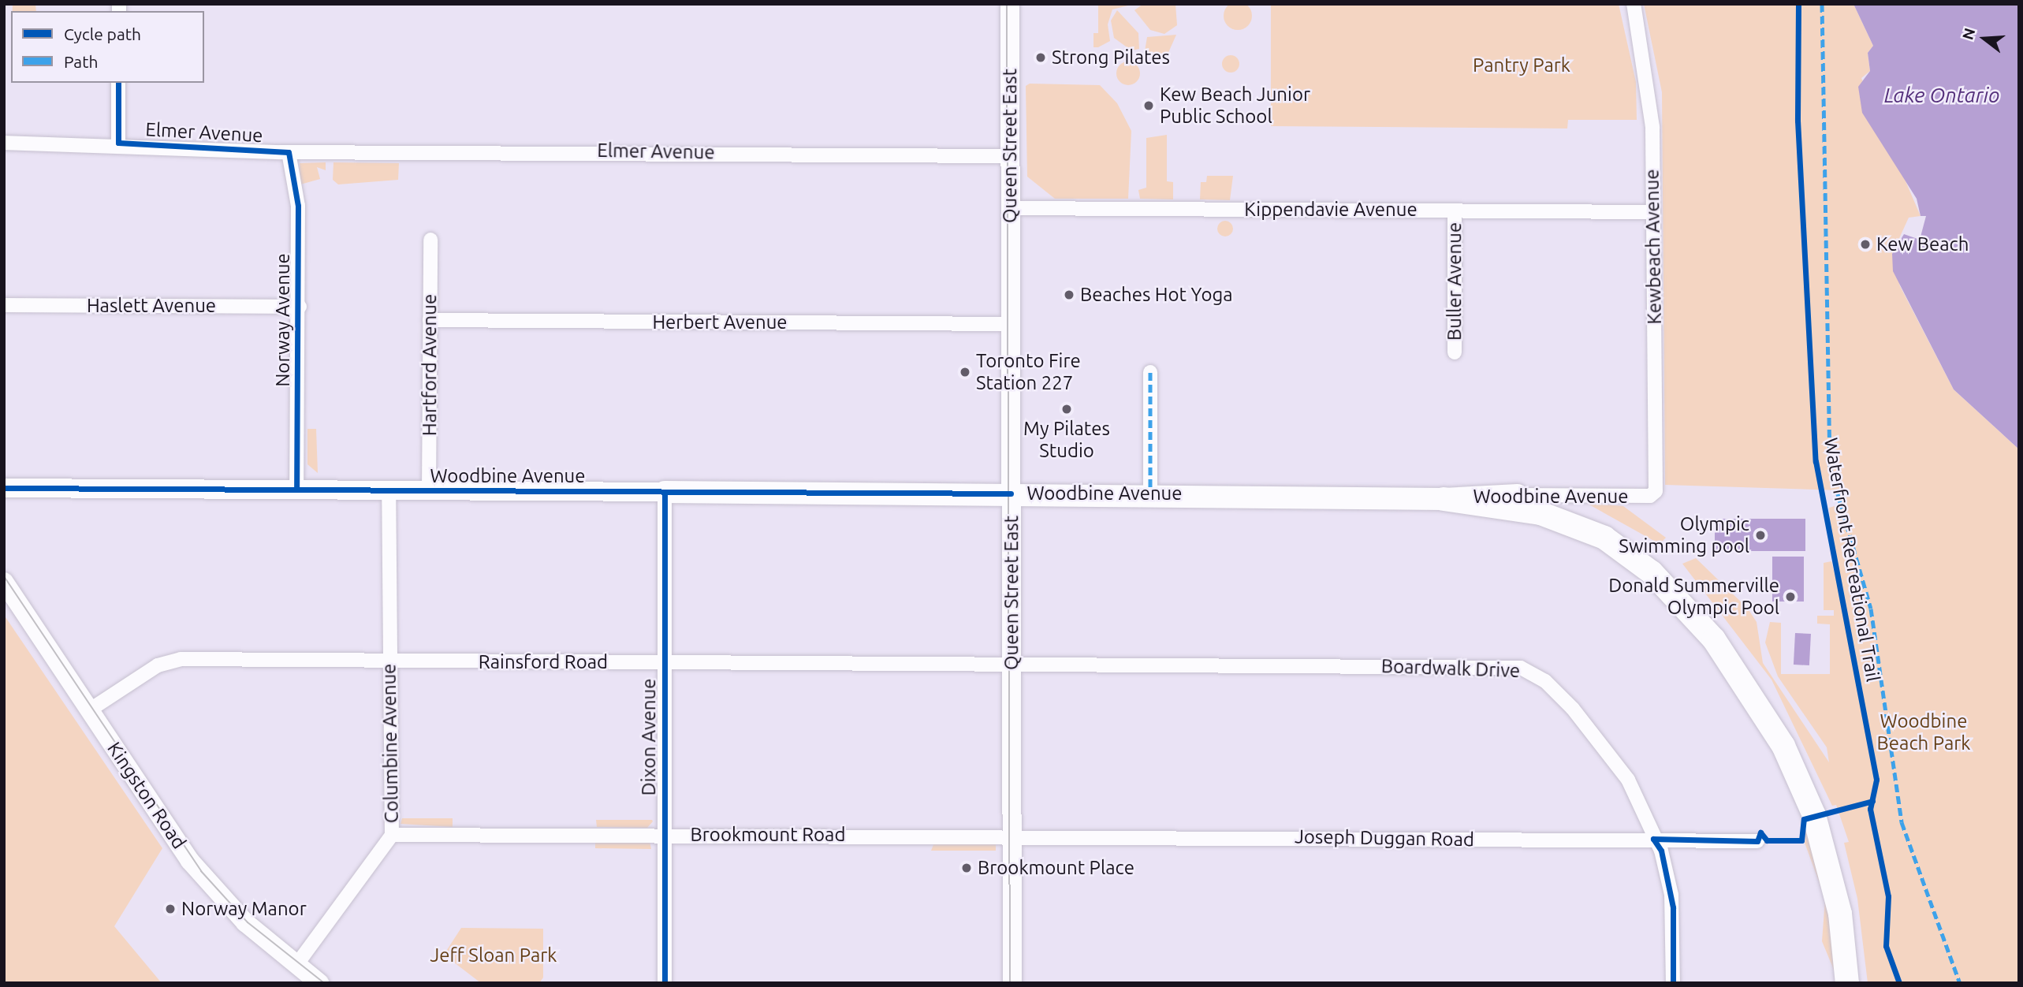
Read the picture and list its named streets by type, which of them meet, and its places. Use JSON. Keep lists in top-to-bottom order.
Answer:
{
  "streets": {
    "highway": ["Woodbine Avenue"],
    "main road": ["Queen Street East", "Kingston Road"],
    "street": [
      "Elmer Avenue",
      "Kippendavie Avenue",
      "Kewbeach Avenue",
      "Buller Avenue",
      "Haslett Avenue",
      "Norway Avenue",
      "Herbert Avenue",
      "Hartford Avenue",
      "Rainsford Road",
      "Boardwalk Drive",
      "Dixon Avenue",
      "Columbine Avenue",
      "Brookmount Road",
      "Joseph Duggan Road"
    ],
    "cycle path": ["Waterfront Recreational Trail"]
  },
  "crossings": [
    ["Elmer Avenue", "Queen Street East"],
    ["Elmer Avenue", "Norway Avenue"],
    ["Queen Street East", "Kippendavie Avenue"],
    ["Queen Street East", "Herbert Avenue"],
    ["Queen Street East", "Woodbine Avenue"],
    ["Queen Street East", "Rainsford Road"],
    ["Queen Street East", "Boardwalk Drive"],
    ["Queen Street East", "Brookmount Road"],
    ["Queen Street East", "Joseph Duggan Road"],
    ["Kippendavie Avenue", "Kewbeach Avenue"],
    ["Kippendavie Avenue", "Buller Avenue"],
    ["Kewbeach Avenue", "Woodbine Avenue"],
    ["Haslett Avenue", "Norway Avenue"],
    ["Norway Avenue", "Woodbine Avenue"],
    ["Herbert Avenue", "Hartford Avenue"],
    ["Hartford Avenue", "Woodbine Avenue"],
    ["Woodbine Avenue", "Dixon Avenue"],
    ["Woodbine Avenue", "Columbine Avenue"],
    ["Rainsford Road", "Boardwalk Drive"],
    ["Rainsford Road", "Dixon Avenue"],
    ["Rainsford Road", "Columbine Avenue"],
    ["Rainsford Road", "Kingston Road"],
    ["Boardwalk Drive", "Joseph Duggan Road"],
    ["Dixon Avenue", "Brookmount Road"],
    ["Columbine Avenue", "Kingston Road"],
    ["Columbine Avenue", "Brookmount Road"],
    ["Brookmount Road", "Joseph Duggan Road"]
  ],
  "water": ["Lake Ontario"],
  "parks": ["Pantry Park", "Woodbine Beach Park", "Jeff Sloan Park"],
  "places": [
    "Strong Pilates",
    "Kew Beach Junior Public School",
    "Kew Beach",
    "Beaches Hot Yoga",
    "Toronto Fire Station 227",
    "My Pilates Studio",
    "Olympic Swimming pool",
    "Donald Summerville Olympic Pool",
    "Brookmount Place",
    "Norway Manor"
  ],
  "legend": ["Cycle path", "Path"],
  "north": "left"
}
